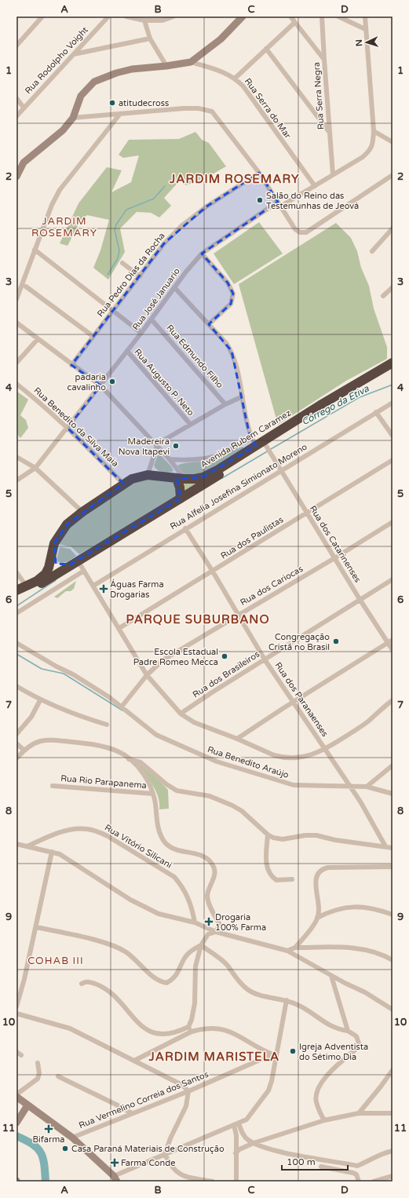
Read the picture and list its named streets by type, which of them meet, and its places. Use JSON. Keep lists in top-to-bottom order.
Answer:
{
  "streets": {
    "highway": ["Avenida Rubem Caramez"],
    "street": [
      "Rua Rodolpho Voight",
      "Rua Serra Negra",
      "Rua Serra do Mar",
      "Rua Pedro Dias da Rocha",
      "Rua José Januario",
      "Rua Edmundo Filho",
      "Rua Augusto P. Neto",
      "Rua Benedito da Silva Maia",
      "Rua Alfelia Josefina Simionato Moreno",
      "Rua dos Paulistas",
      "Rua dos Catarinenses",
      "Rua dos Cariocas",
      "Rua dos Brasileiros",
      "Rua dos Paranaenses",
      "Rua Benedito Araújo",
      "Rua Rio Parapanema",
      "Rua Vitório Silicani",
      "Rua Vermelino Correia dos Santos"
    ]
  },
  "crossings": [
    ["Rua José Januario", "Rua Edmundo Filho"],
    ["Rua José Januario", "Rua Augusto P. Neto"],
    ["Rua José Januario", "Rua Benedito da Silva Maia"],
    ["Rua Benedito da Silva Maia", "Avenida Rubem Caramez"],
    ["Avenida Rubem Caramez", "Rua dos Catarinenses"],
    ["Rua Alfelia Josefina Simionato Moreno", "Rua dos Catarinenses"],
    ["Rua Alfelia Josefina Simionato Moreno", "Rua dos Paranaenses"],
    ["Rua dos Paulistas", "Rua dos Catarinenses"],
    ["Rua dos Paulistas", "Rua dos Paranaenses"],
    ["Rua dos Catarinenses", "Rua dos Cariocas"],
    ["Rua dos Catarinenses", "Rua dos Brasileiros"],
    ["Rua dos Cariocas", "Rua dos Paranaenses"],
    ["Rua dos Cariocas", "Rua Benedito Araújo"],
    ["Rua dos Brasileiros", "Rua dos Paranaenses"],
    ["Rua dos Paranaenses", "Rua Benedito Araújo"]
  ],
  "districts": [
    "JARDIM ROSEMARY",
    "JARDIM ROSEMARY",
    "PARQUE SUBURBANO",
    "COHAB III",
    "JARDIM MARISTELA"
  ],
  "water": ["Córrego da Etiva"],
  "places": {
    "other": [
      "atitudecross",
      "Salão do Reino das Testemunhas de Jeová",
      "padaria cavalinho",
      "Madereira Nova Itapevi",
      "Congregação Cristã no Brasil",
      "Escola Estadual Padre Romeo Mecca",
      "Igreja Adventista do Sétimo Dia",
      "Casa Paraná Materiais de Construção"
    ],
    "health": [
      "Águas Farma Drogarias",
      "Drogaria 100% Farma",
      "Bifarma",
      "Farma Conde"
    ]
  },
  "scale_bar": "100 m",
  "north": "left",
  "grid": {
    "columns": [
      "A",
      "B",
      "C",
      "D"
    ],
    "rows": [
      "1",
      "2",
      "3",
      "4",
      "5",
      "6",
      "7",
      "8",
      "9",
      "10",
      "11"
    ]
  }
}
